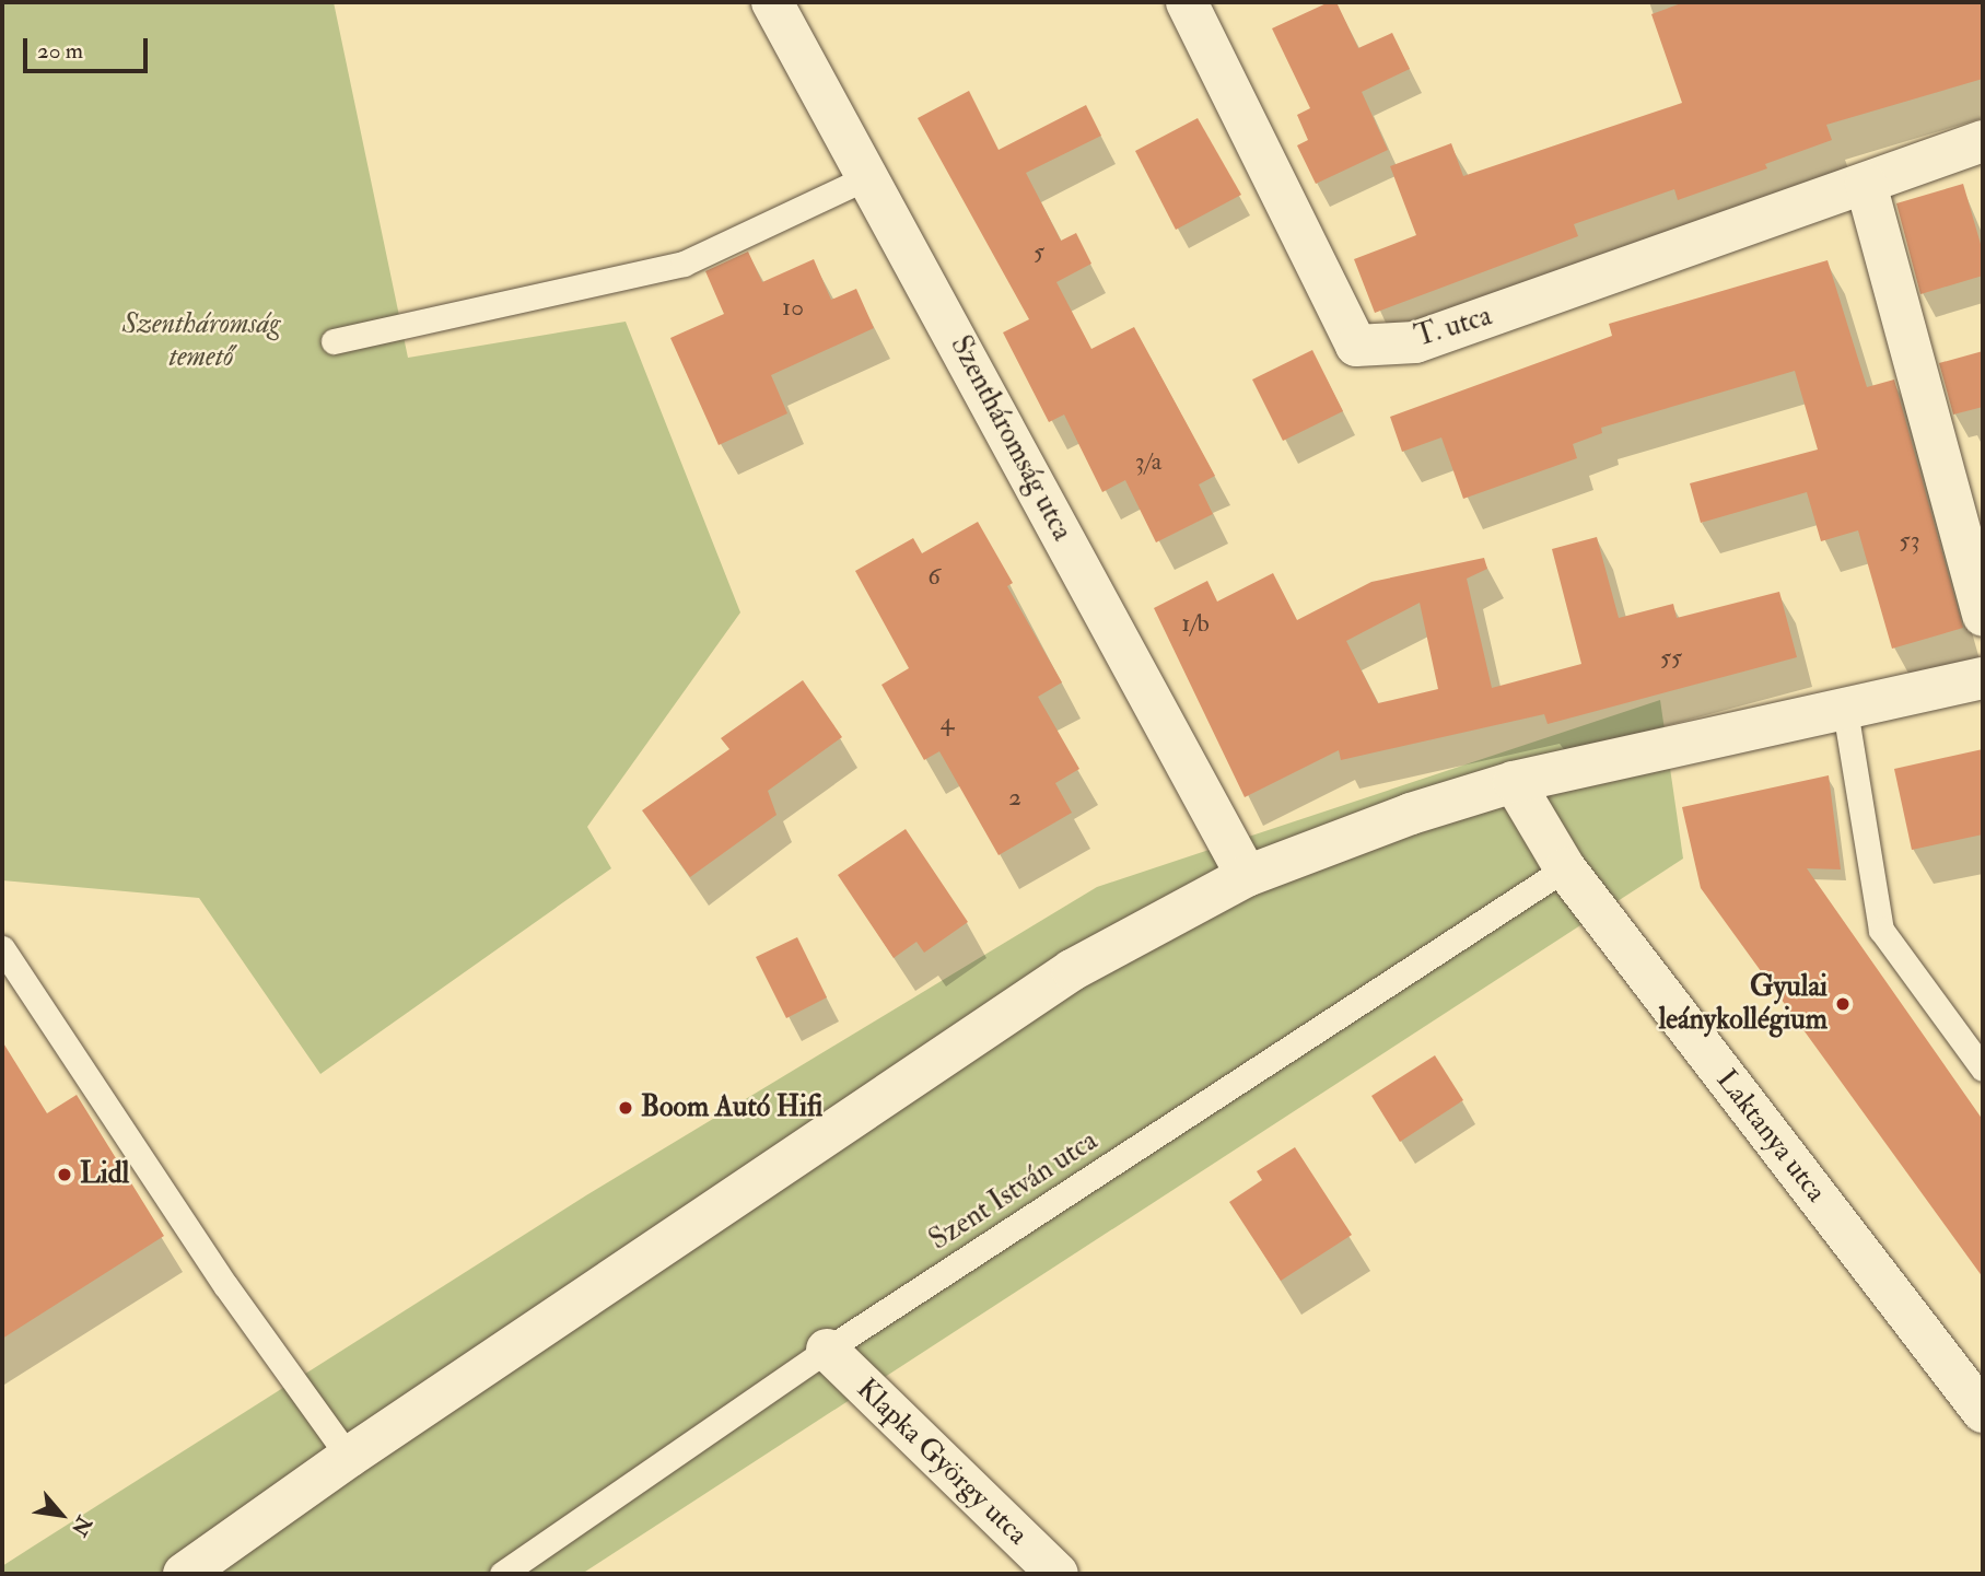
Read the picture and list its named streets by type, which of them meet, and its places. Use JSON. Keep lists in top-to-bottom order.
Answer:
{
  "streets": {
    "street": [
      "T. utca",
      "Szentháromság utca",
      "Laktanya utca",
      "Klapka György utca"
    ],
    "lane": ["Szent István utca"]
  },
  "crossings": [
    ["Laktanya utca", "Szent István utca"],
    ["Szent István utca", "Klapka György utca"]
  ],
  "parks": ["Szentháromság temető"],
  "places": ["Gyulai leánykollégium", "Boom Autó Hifi", "Lidl"],
  "house_numbers": [
    "5",
    "10",
    "3/a",
    "53",
    "6",
    "1/b",
    "55",
    "4",
    "2"
  ],
  "scale_bar": "20 m",
  "north": "bottom right"
}
